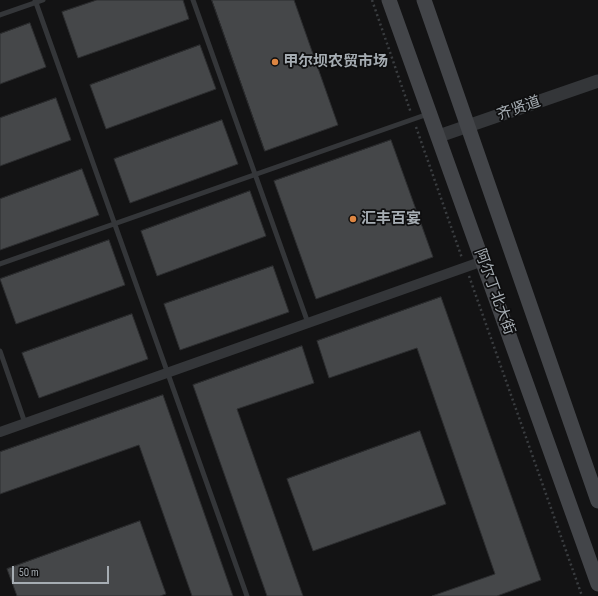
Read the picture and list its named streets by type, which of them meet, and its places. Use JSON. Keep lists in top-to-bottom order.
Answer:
{
  "streets": {
    "main road": ["阿尔丁北大街"],
    "street": ["齐贤道"]
  },
  "crossings": [
    ["齐贤道", "阿尔丁北大街"]
  ],
  "places": ["甲尔坝农贸市场", "汇丰百宴"],
  "scale_bar": "50 m"
}
